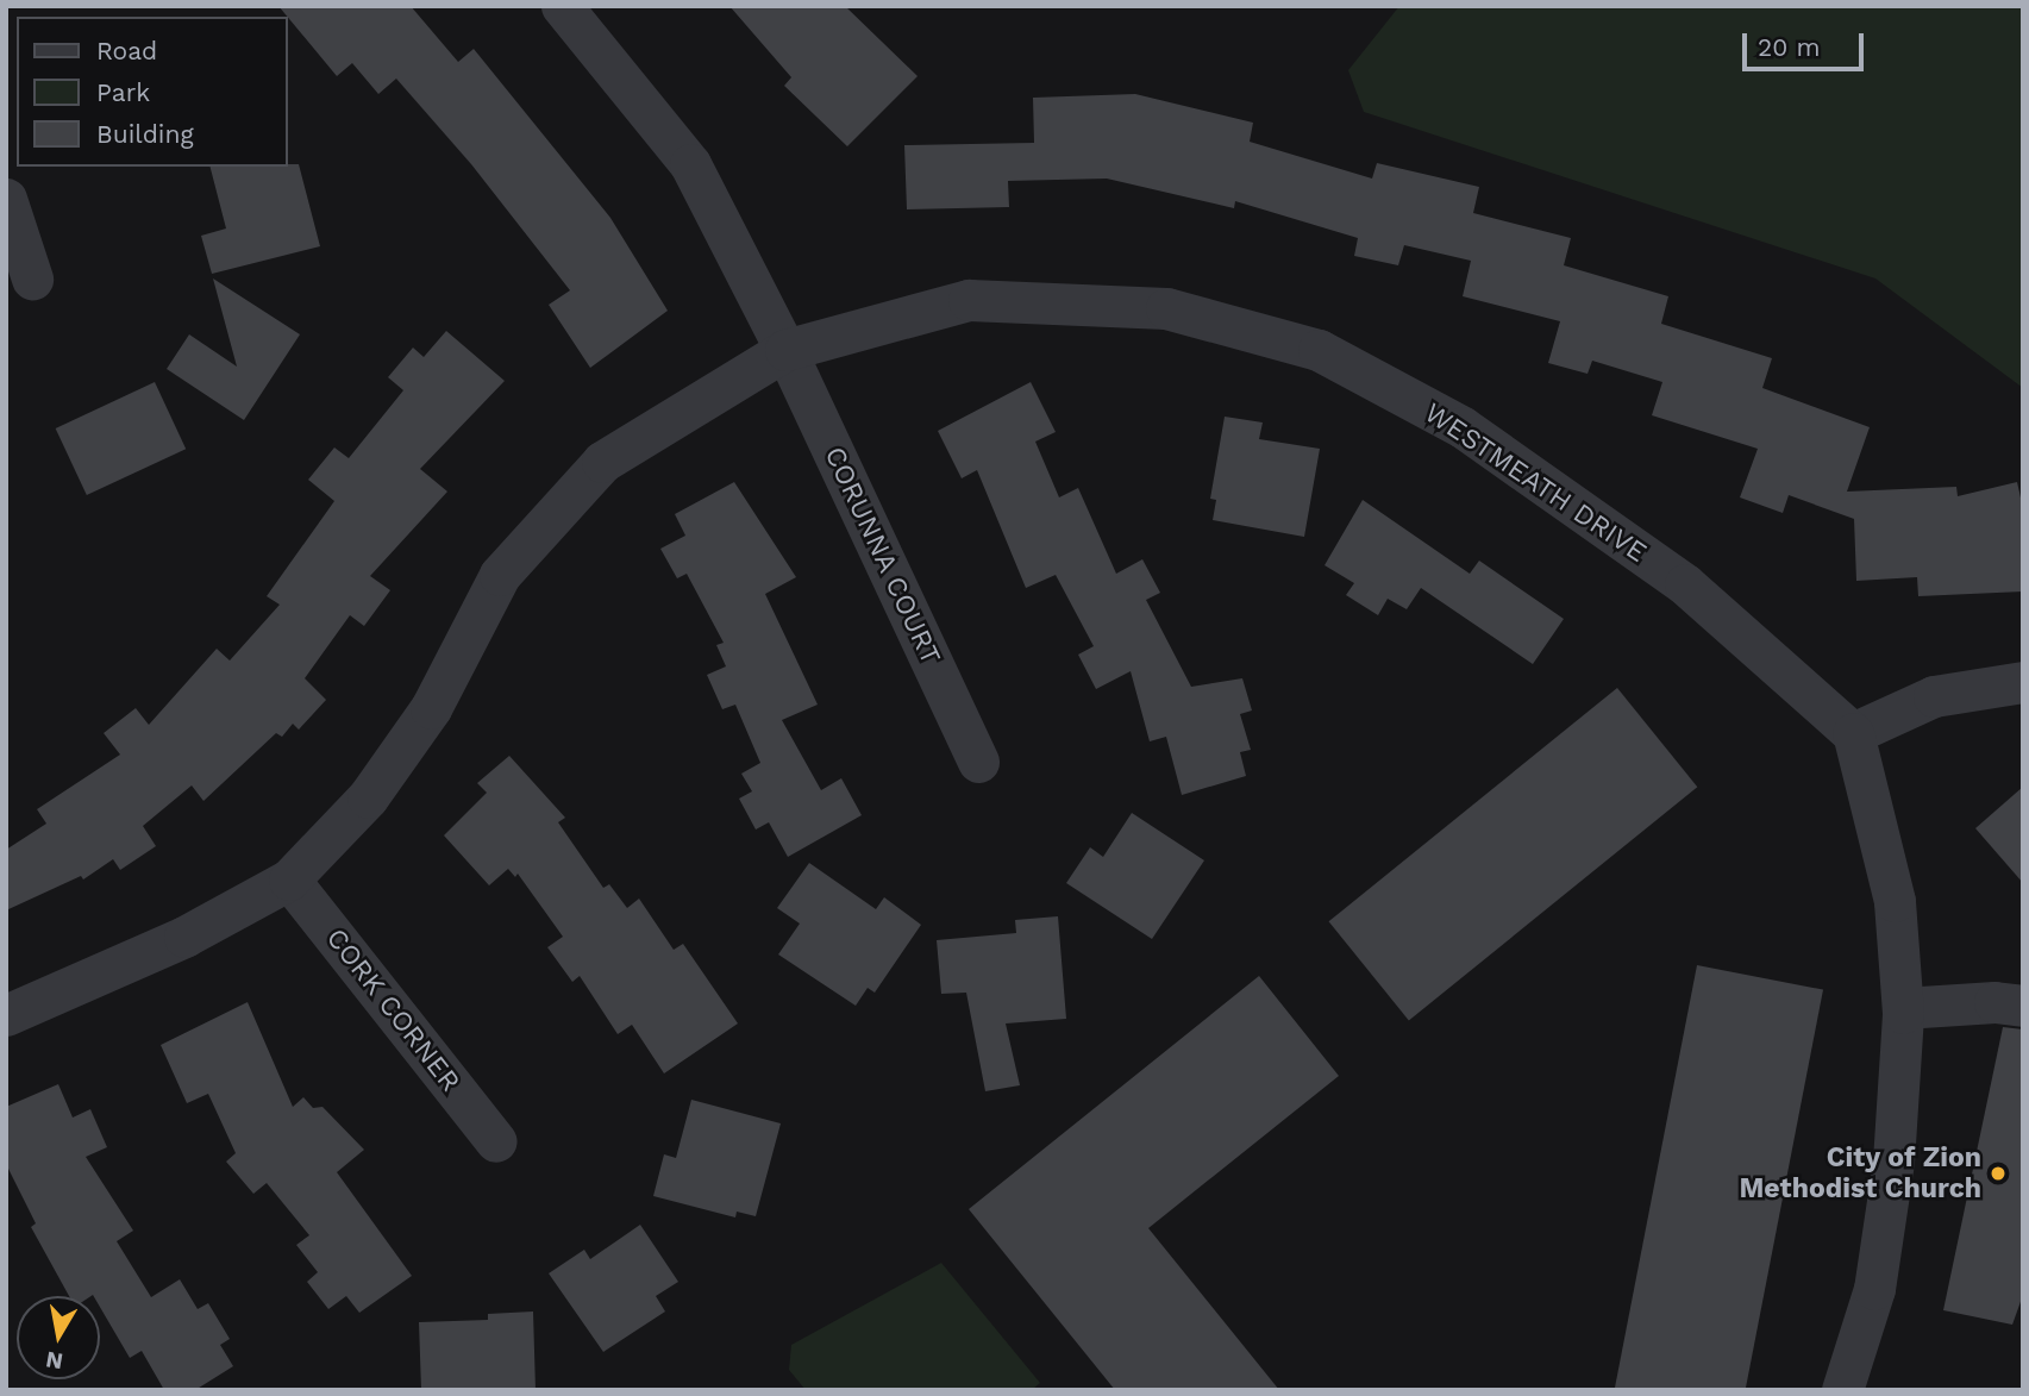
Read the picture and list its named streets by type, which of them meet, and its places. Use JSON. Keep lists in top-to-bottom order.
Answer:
{
  "streets": {
    "street": ["WESTMEATH DRIVE", "CORUNNA COURT", "CORK CORNER"]
  },
  "crossings": [
    ["WESTMEATH DRIVE", "CORUNNA COURT"],
    ["WESTMEATH DRIVE", "CORK CORNER"]
  ],
  "places": ["City of Zion Methodist Church"],
  "legend": ["Road", "Park", "Building"],
  "scale_bar": "20 m",
  "north": "bottom"
}
